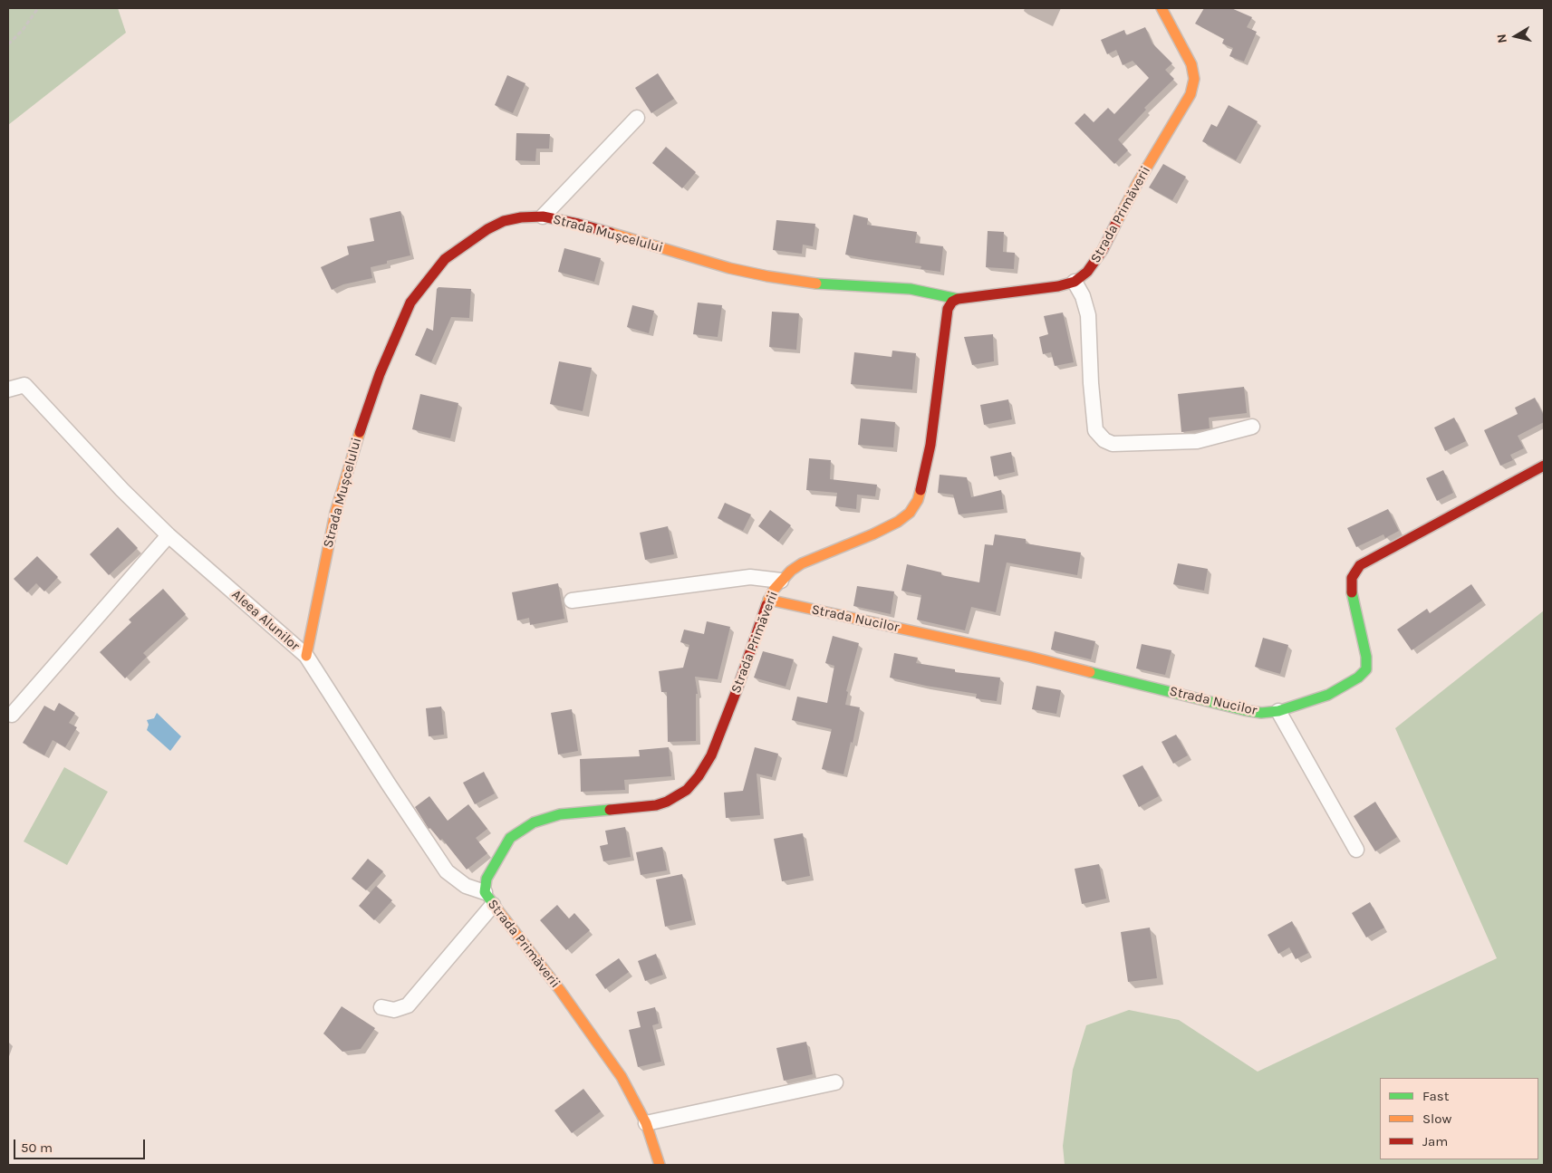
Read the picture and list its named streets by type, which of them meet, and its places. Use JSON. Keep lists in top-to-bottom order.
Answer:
{
  "streets": {
    "street": [
      "Strada Primăverii",
      "Strada Mușcelului",
      "Strada Nucilor",
      "Aleea Alunilor"
    ]
  },
  "crossings": [
    ["Strada Primăverii", "Strada Mușcelului"],
    ["Strada Primăverii", "Strada Nucilor"],
    ["Strada Primăverii", "Aleea Alunilor"],
    ["Strada Mușcelului", "Aleea Alunilor"]
  ],
  "legend": ["Fast", "Slow", "Jam"],
  "scale_bar": "50 m",
  "north": "left"
}
